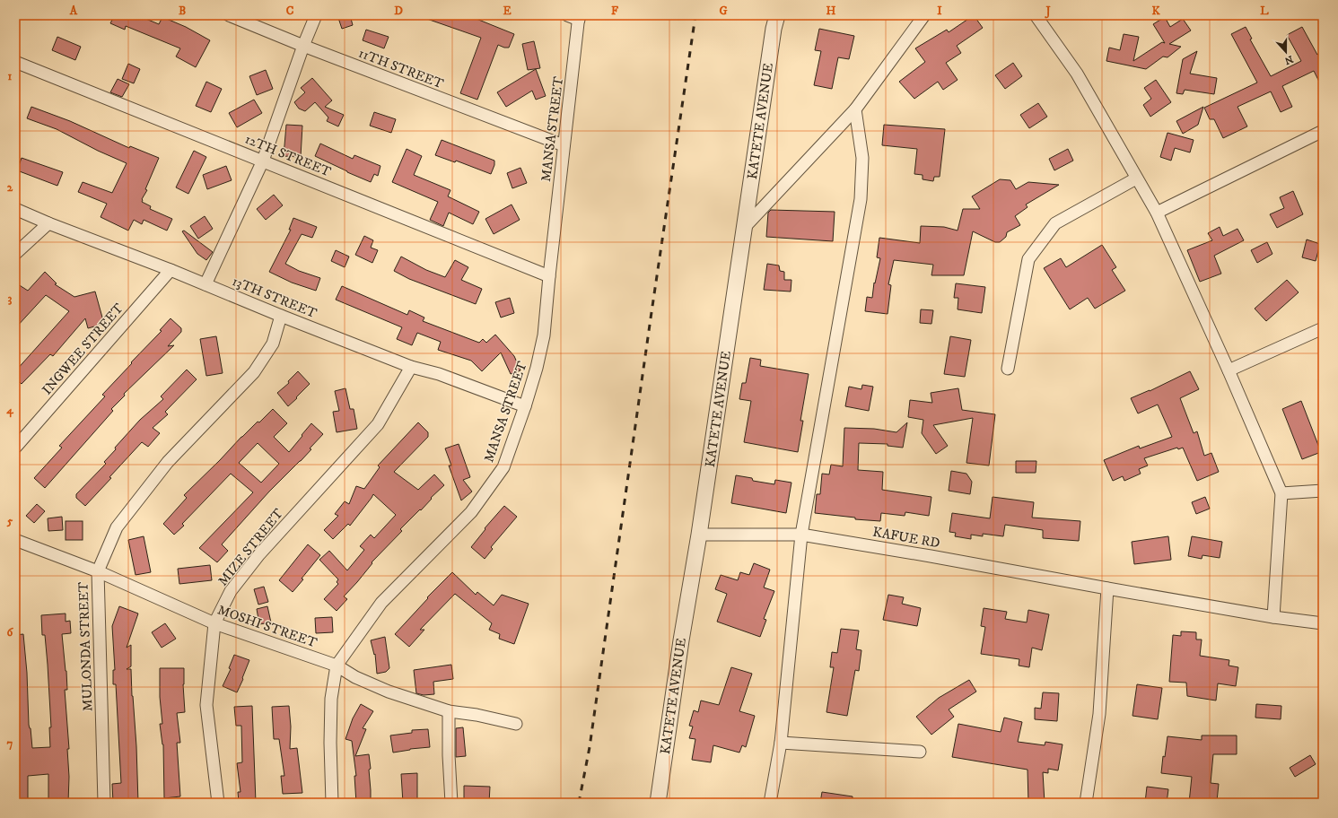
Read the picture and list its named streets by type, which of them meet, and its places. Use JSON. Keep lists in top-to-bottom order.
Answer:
{
  "streets": {
    "street": [
      "11TH STREET",
      "KATETE AVENUE",
      "MANSA STREET",
      "12TH STREET",
      "13TH STREET",
      "INGWEE STREET",
      "KAFUE RD",
      "MIZE STREET",
      "MOSHI STREET",
      "MULONDA STREET"
    ]
  },
  "crossings": [
    ["11TH STREET", "MANSA STREET"],
    ["KATETE AVENUE", "KAFUE RD"],
    ["MANSA STREET", "12TH STREET"],
    ["MANSA STREET", "13TH STREET"],
    ["MANSA STREET", "MOSHI STREET"],
    ["13TH STREET", "INGWEE STREET"],
    ["13TH STREET", "MIZE STREET"],
    ["13TH STREET", "MULONDA STREET"],
    ["MIZE STREET", "MOSHI STREET"],
    ["MOSHI STREET", "MULONDA STREET"]
  ],
  "north": "bottom",
  "grid": {
    "columns": [
      "A",
      "B",
      "C",
      "D",
      "E",
      "F",
      "G",
      "H",
      "I",
      "J",
      "K",
      "L"
    ],
    "rows": [
      "1",
      "2",
      "3",
      "4",
      "5",
      "6",
      "7"
    ]
  }
}
